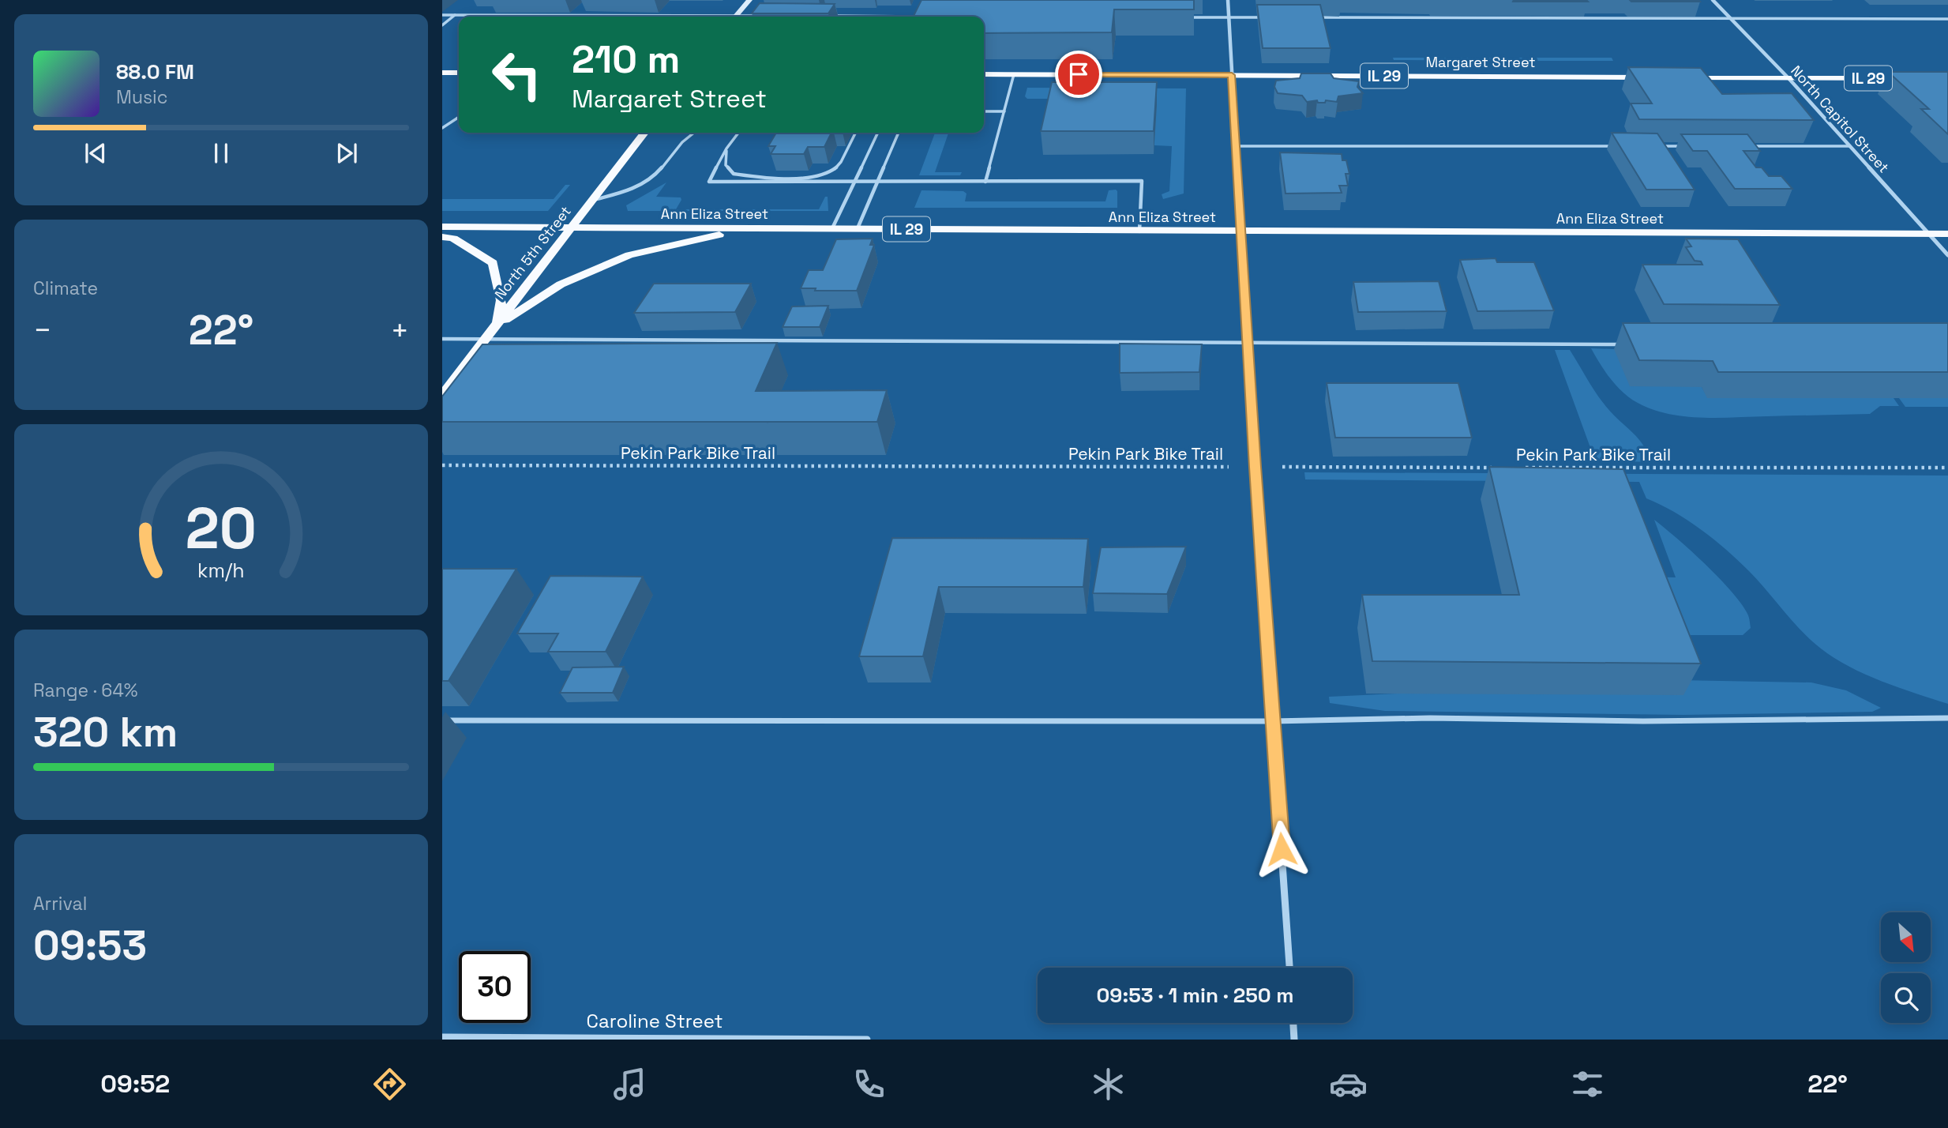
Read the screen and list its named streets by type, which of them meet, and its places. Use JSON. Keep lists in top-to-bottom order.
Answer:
{
  "streets": {
    "main road": [
      "Margaret Street",
      "IL 29",
      "Ann Eliza Street",
      "North 5th Street"
    ],
    "street": ["North Capitol Street", "Caroline Street"],
    "path": ["Pekin Park Bike Trail"]
  },
  "crossings": [
    ["IL 29", "North Capitol Street"],
    ["North Capitol Street", "Ann Eliza Street"],
    ["Ann Eliza Street", "North 5th Street"]
  ],
  "north": "bottom right",
  "page": {
    "turn": ["210 m", "Margaret Street"],
    "song": ["88.0 FM", "Music"],
    "tile": [
      "Climate",
      ["Range · 64%", "320 km"],
      ["Arrival", "09:53"]
    ],
    "heat": ["−", "22°", "+"],
    "limit": "30",
    "trip": "09:53 · 1 min · 250 m",
    "tabs": ["09:52", "22°"],
    "gauge": ["20", "km/h"]
  }
}
